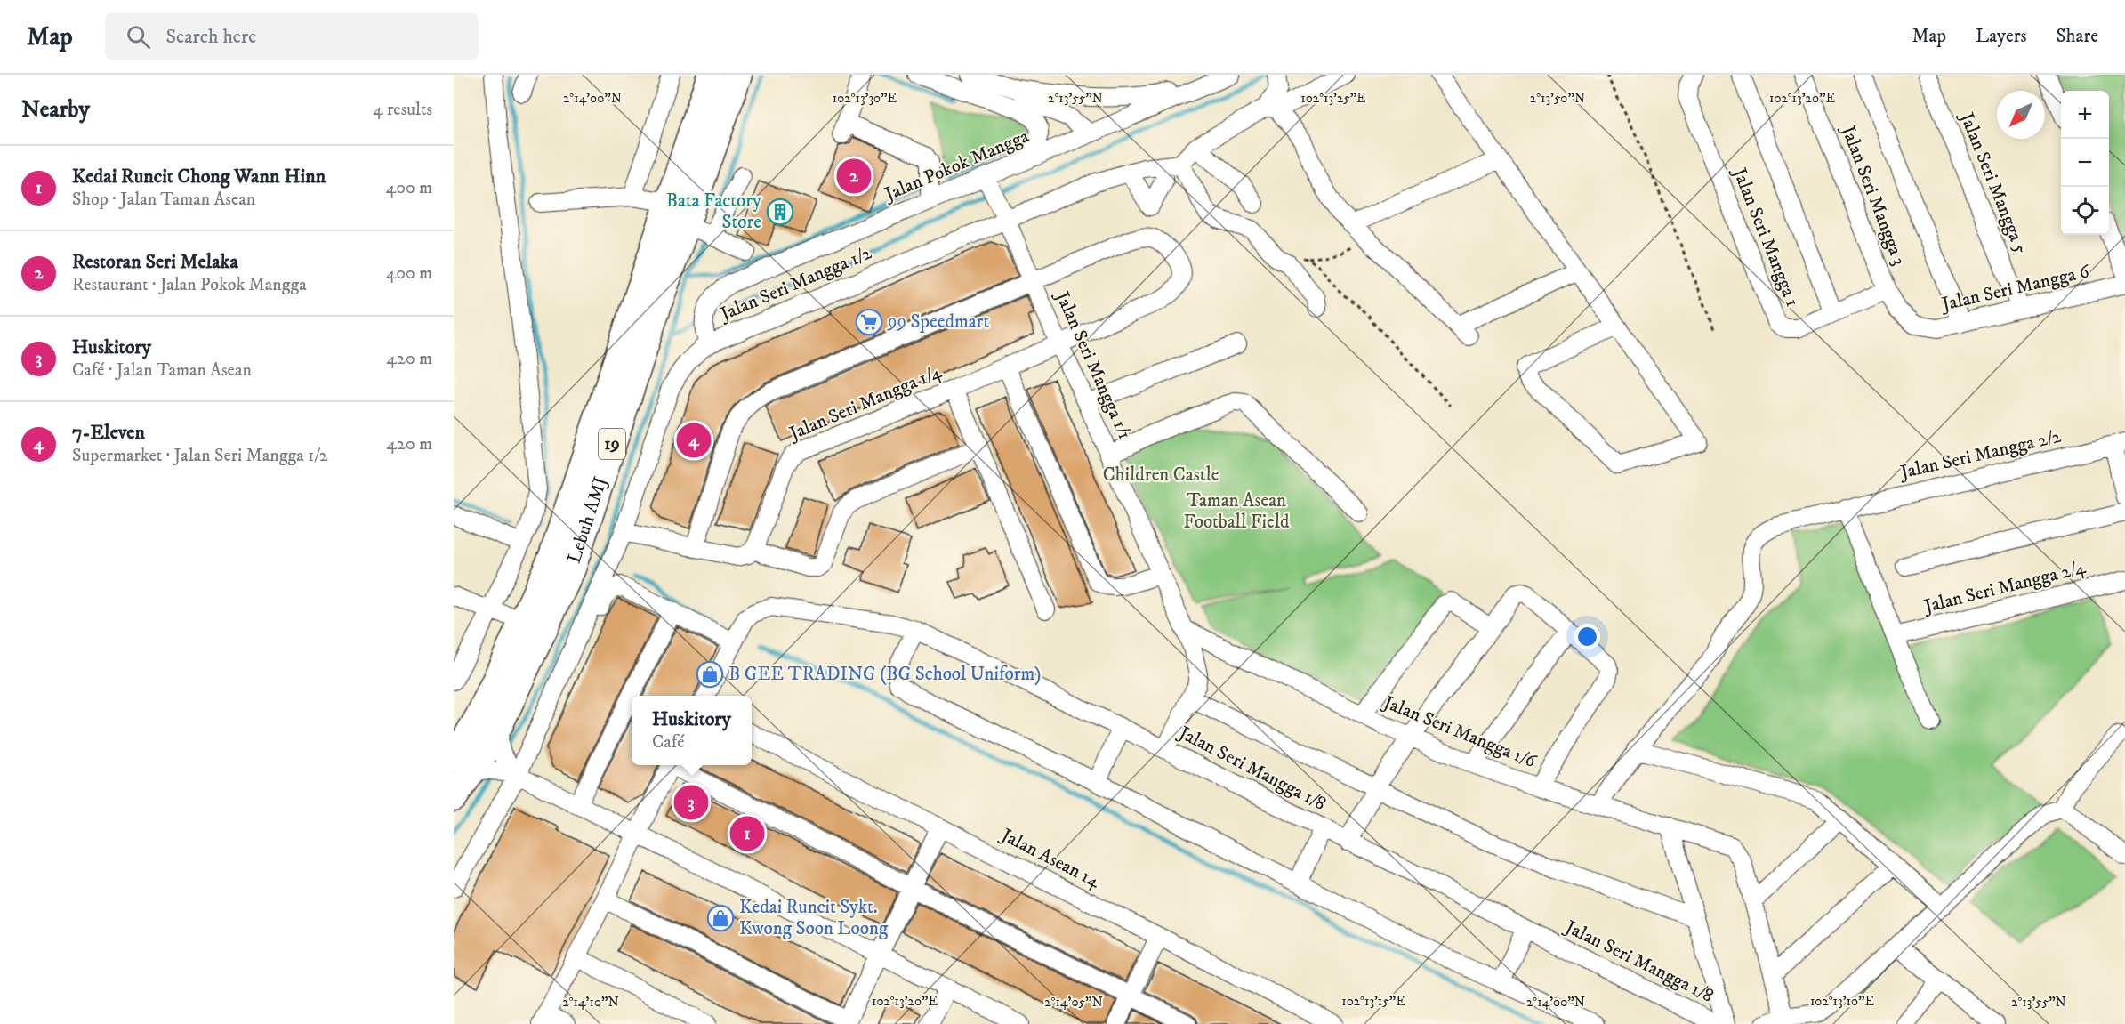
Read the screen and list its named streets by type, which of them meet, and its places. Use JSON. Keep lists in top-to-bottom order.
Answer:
{
  "streets": {
    "highway": ["19", "Lebuh AMJ"],
    "street": [
      "Jalan Pokok Mangga",
      "Jalan Seri Mangga 5",
      "Jalan Seri Mangga 3",
      "Jalan Seri Mangga 1",
      "Jalan Seri Mangga 1/2",
      "Jalan Seri Mangga 6",
      "Jalan Seri Mangga 1/1",
      "Jalan Seri Mangga 1/4",
      "Jalan Seri Mangga 2/2",
      "Jalan Seri Mangga 2/4",
      "Jalan Seri Mangga 1/6",
      "Jalan Seri Mangga 1/8",
      "Jalan Asean 14"
    ]
  },
  "crossings": [
    ["Jalan Pokok Mangga", "Jalan Seri Mangga 1/2"],
    ["Jalan Pokok Mangga", "Jalan Seri Mangga 1/1"],
    ["Jalan Seri Mangga 5", "Jalan Seri Mangga 6"],
    ["Jalan Seri Mangga 3", "Jalan Seri Mangga 1"],
    ["Jalan Seri Mangga 3", "Jalan Seri Mangga 6"],
    ["Jalan Seri Mangga 1/2", "Jalan Seri Mangga 1/1"],
    ["Jalan Seri Mangga 1/1", "Jalan Seri Mangga 1/4"],
    ["Jalan Seri Mangga 1/1", "Jalan Seri Mangga 1/6"],
    ["Jalan Seri Mangga 1/1", "Jalan Seri Mangga 1/8"],
    ["Jalan Seri Mangga 2/2", "Jalan Seri Mangga 1/6"]
  ],
  "parks": ["Children Castle", "Taman Asean Football Field"],
  "places": {
    "building": ["Bata Factory Store"],
    "supermarket": ["99 Speedmart"],
    "shop": ["B GEE TRADING (BG School Uniform)", "Kedai Runcit Sykt. Kwong Soon Loong"]
  },
  "north": "bottom left",
  "page": {
    "header": "Map",
    "search": "Search here",
    "nav": ["Map", "Layers", "Share"],
    "heading": ["Nearby", "4 results"],
    "map_buttons": ["+", "−"],
    "list": [
      {
        "mark": "1",
        "name": "Kedai Runcit Chong Wann Hinn",
        "note": "Shop · Jalan Taman Asean",
        "value": "400 m"
      },
      {
        "mark": "2",
        "name": "Restoran Seri Melaka",
        "note": "Restaurant · Jalan Pokok Mangga",
        "value": "400 m"
      },
      {
        "mark": "3",
        "name": "Huskitory",
        "note": "Café · Jalan Taman Asean",
        "value": "420 m"
      },
      {
        "mark": "4",
        "name": "7-Eleven",
        "note": "Supermarket · Jalan Seri Mangga 1/2",
        "value": "420 m"
      }
    ],
    "pins": [
      "2",
      "4",
      "3",
      "1"
    ],
    "popup": ["Huskitory", "Café"]
  },
  "coordinates": [
    "2°14'00\"N",
    "2°13'55\"N",
    "2°13'50\"N",
    "102°13'30\"E",
    "102°13'25\"E",
    "102°13'20\"E",
    "102°13'15\"E",
    "102°13'10\"E",
    "2°14'10\"N",
    "2°14'05\"N"
  ]
}
